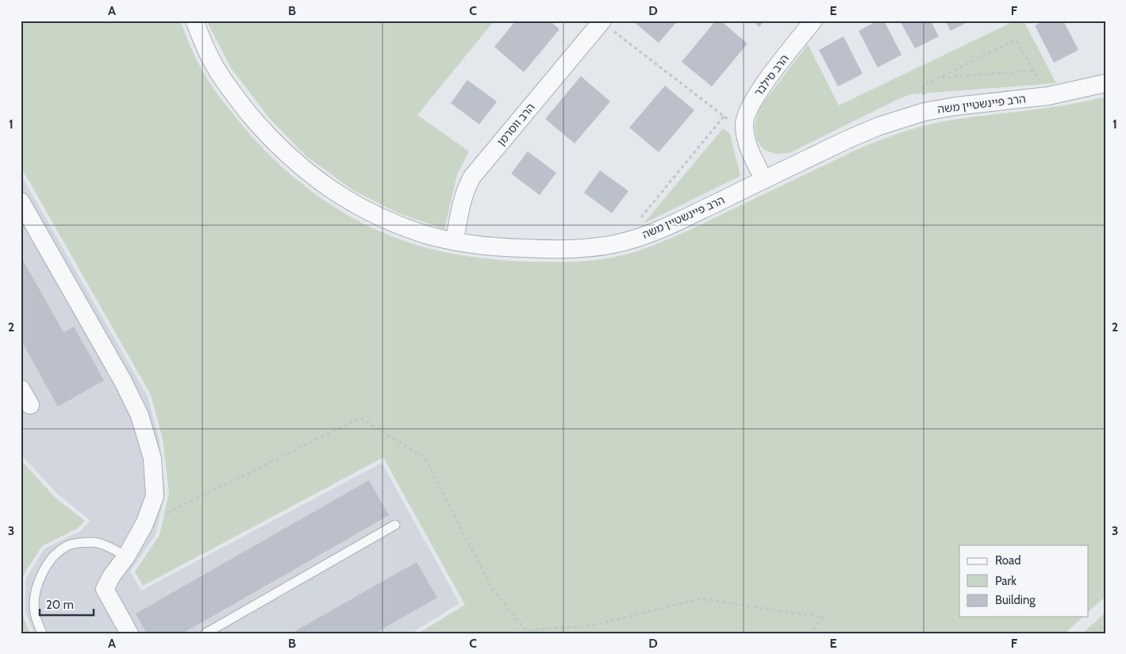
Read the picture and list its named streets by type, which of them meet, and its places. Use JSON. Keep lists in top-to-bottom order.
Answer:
{
  "streets": {
    "street": ["הרב סילבר", "הרב פיינשטיין משה", "הרב ווסרמן"]
  },
  "crossings": [
    ["הרב סילבר", "הרב פיינשטיין משה"],
    ["הרב פיינשטיין משה", "הרב ווסרמן"]
  ],
  "legend": ["Road", "Park", "Building"],
  "scale_bar": "20 m",
  "grid": {
    "columns": [
      "A",
      "B",
      "C",
      "D",
      "E",
      "F"
    ],
    "rows": ["1", "2", "3"]
  }
}
